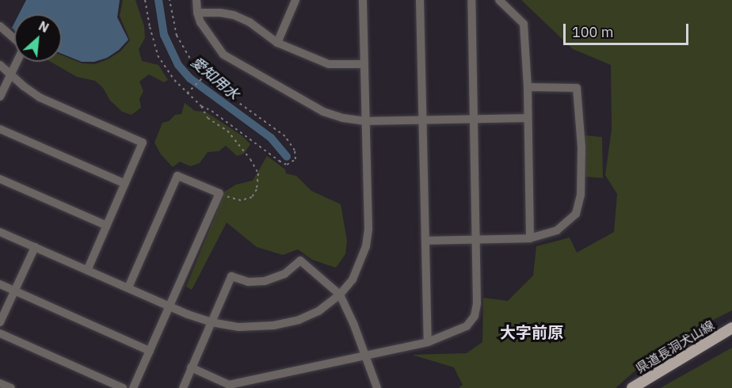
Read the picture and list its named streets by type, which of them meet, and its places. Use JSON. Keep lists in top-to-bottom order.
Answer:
{
  "streets": {
    "main road": ["県道長洞犬山線"]
  },
  "districts": ["大字前原"],
  "water": ["愛知用水"],
  "scale_bar": "100 m",
  "north": "top right"
}
